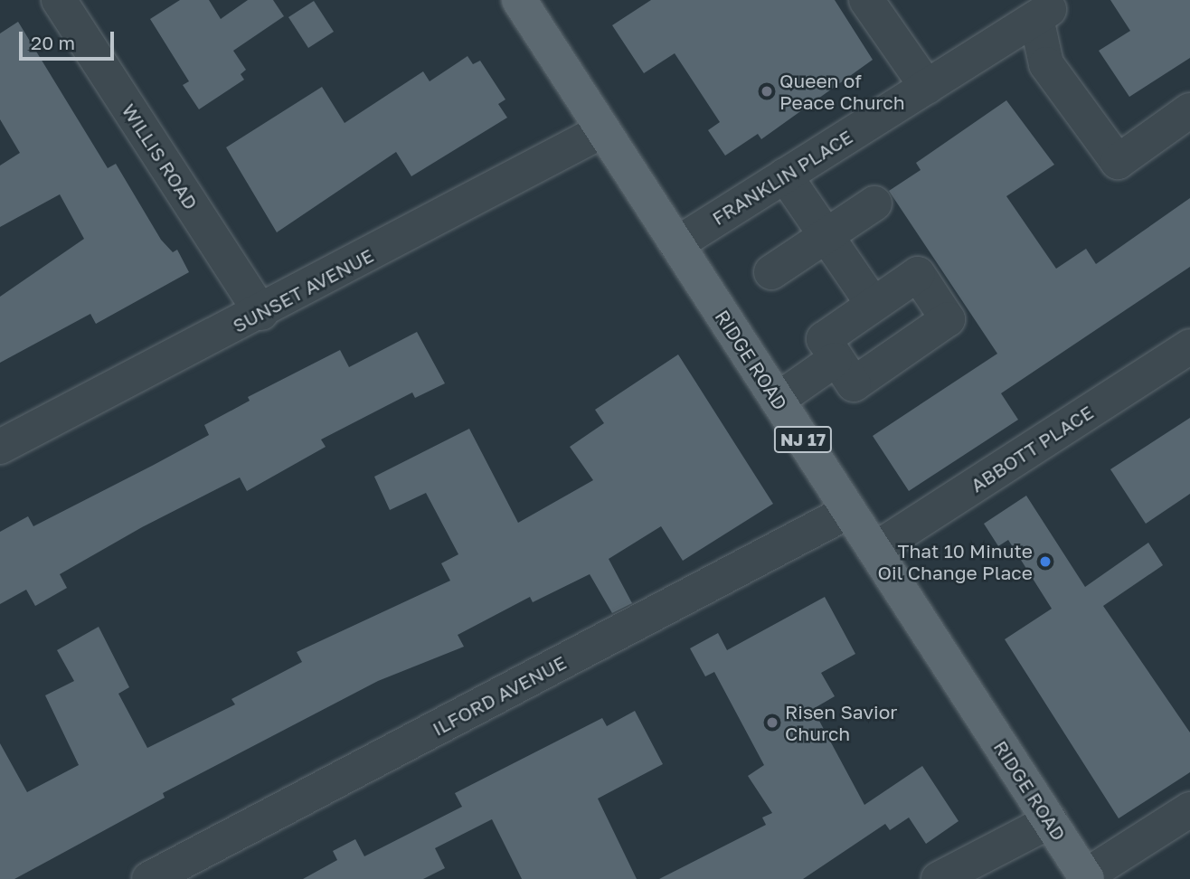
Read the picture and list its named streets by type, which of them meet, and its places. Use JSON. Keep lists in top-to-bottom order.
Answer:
{
  "streets": {
    "main road": ["RIDGE ROAD", "NJ 17"],
    "street": [
      "WILLIS ROAD",
      "FRANKLIN PLACE",
      "SUNSET AVENUE",
      "ABBOTT PLACE",
      "ILFORD AVENUE"
    ]
  },
  "crossings": [
    ["WILLIS ROAD", "SUNSET AVENUE"],
    ["FRANKLIN PLACE", "RIDGE ROAD"],
    ["SUNSET AVENUE", "RIDGE ROAD"],
    ["RIDGE ROAD", "ABBOTT PLACE"],
    ["RIDGE ROAD", "ILFORD AVENUE"]
  ],
  "places": ["Queen of Peace Church", "That 10 Minute Oil Change Place", "Risen Savior Church"],
  "scale_bar": "20 m"
}
